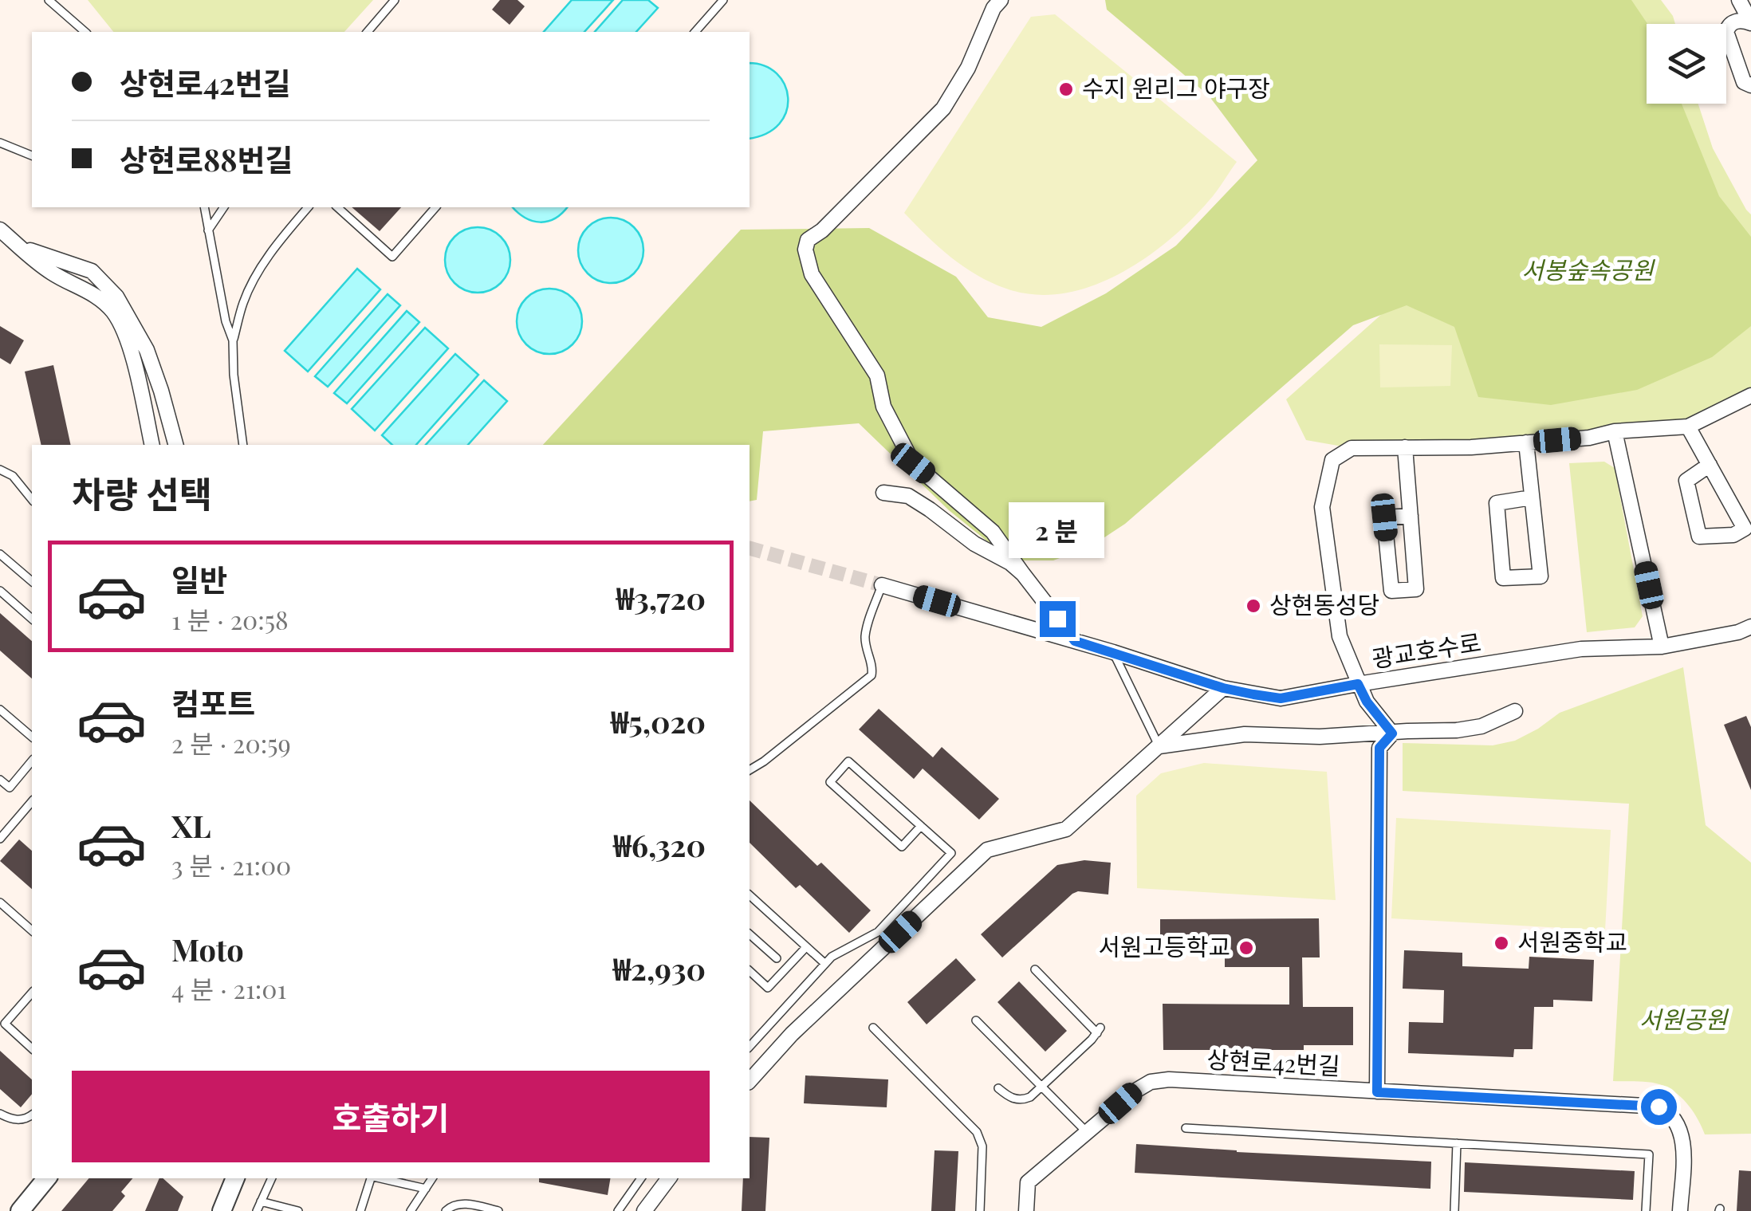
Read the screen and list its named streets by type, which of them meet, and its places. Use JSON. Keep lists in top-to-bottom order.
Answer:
{
  "streets": {
    "street": ["광교호수로", "상현로42번길"]
  },
  "parks": ["서봉숲속공원", "서원공원"],
  "places": [
    "수지 윈리그 야구장",
    "상현동성당",
    "서원중학교",
    "서원고등학교"
  ],
  "page": {
    "banner": ["상현로42번길", "상현로88번길"],
    "heading": "차량 선택",
    "bubble": "2 분",
    "list": [
      {
        "name": "일반",
        "note": "1 분 · 20:58",
        "value": "₩3,720"
      },
      {
        "name": "컴포트",
        "note": "2 분 · 20:59",
        "value": "₩5,020"
      },
      {
        "name": "XL",
        "note": "3 분 · 21:00",
        "value": "₩6,320"
      },
      {
        "name": "Moto",
        "note": "4 분 · 21:01",
        "value": "₩2,930"
      }
    ],
    "buttons": "호출하기"
  }
}
